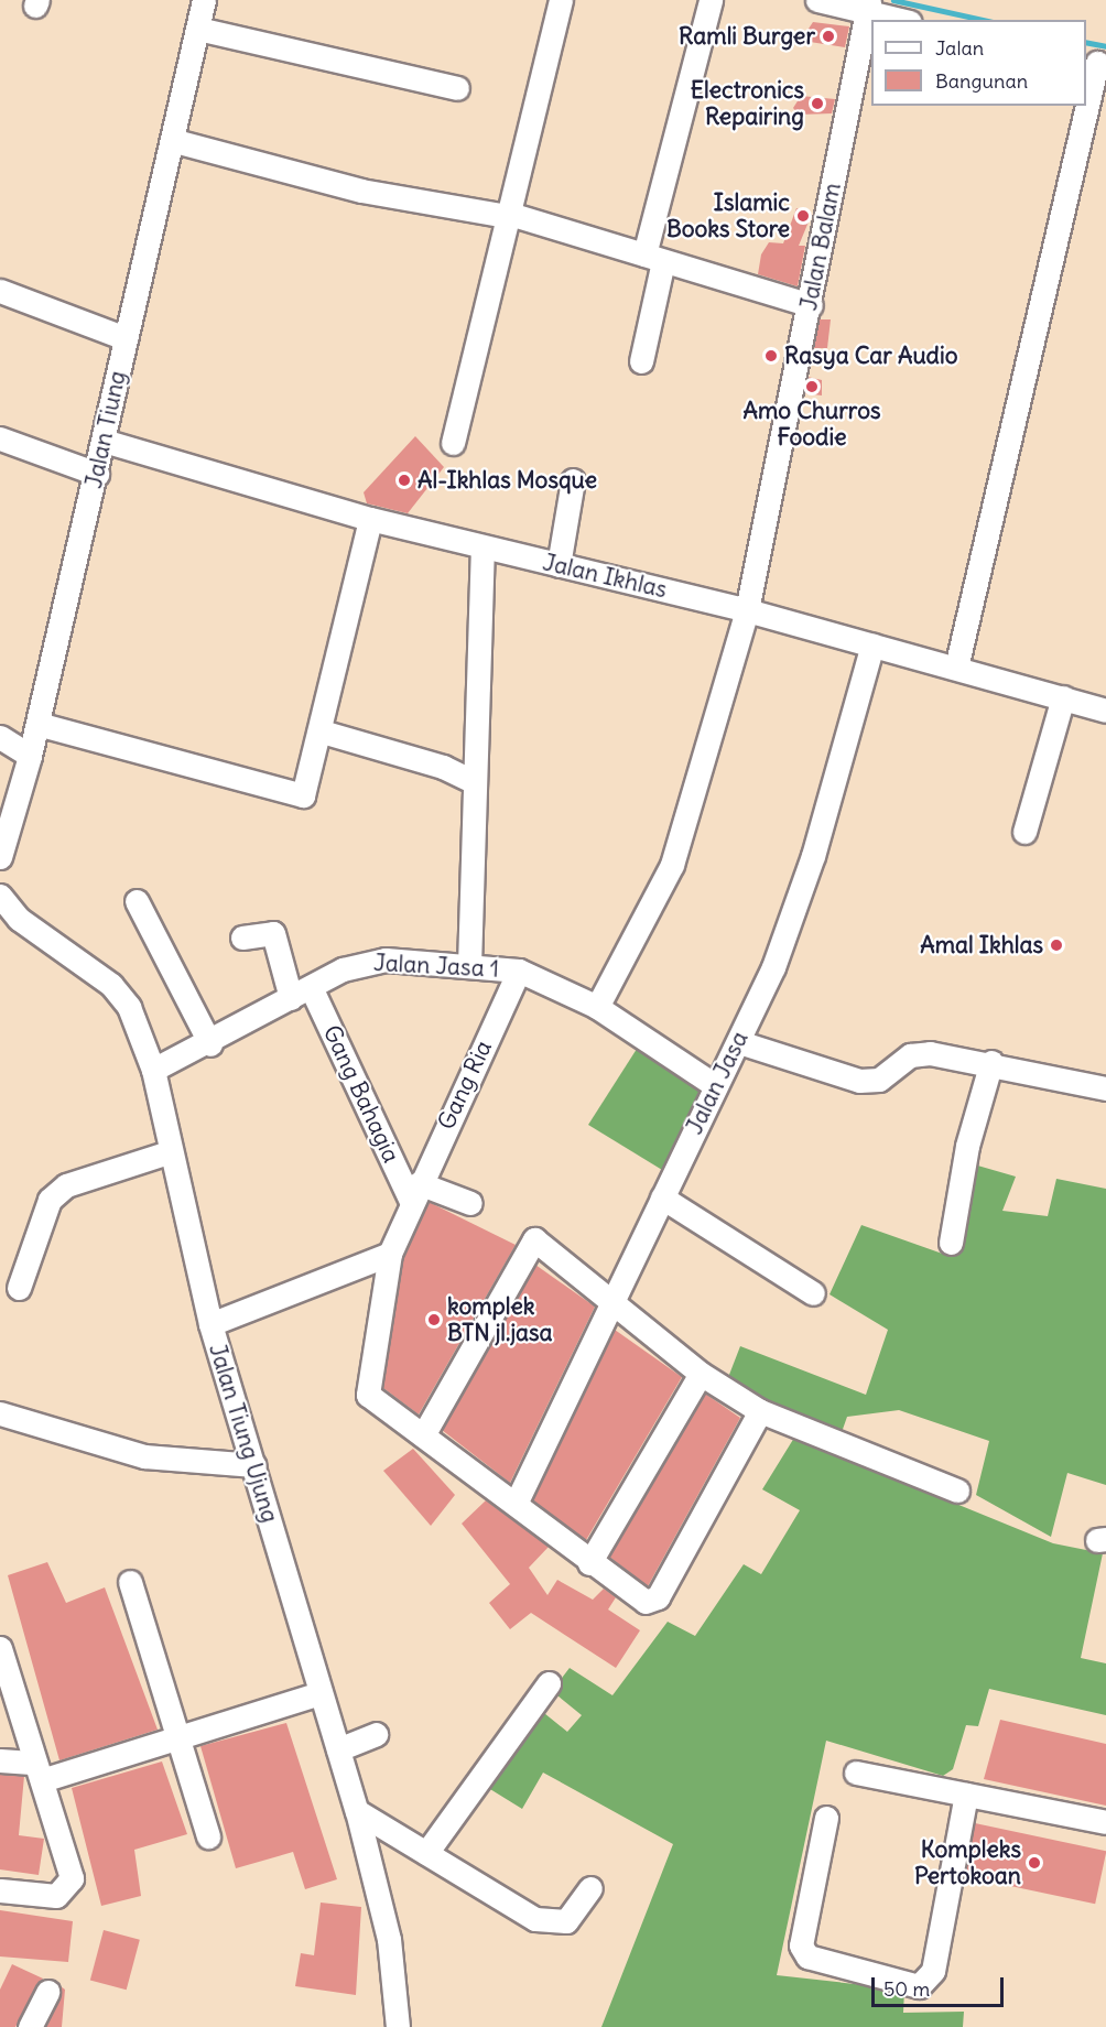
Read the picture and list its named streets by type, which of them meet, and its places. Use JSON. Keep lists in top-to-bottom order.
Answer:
{
  "streets": {
    "street": [
      "Jalan Balam",
      "Jalan Tiung",
      "Jalan Ikhlas",
      "Jalan Jasa 1",
      "Jalan Jasa",
      "Gang Ria",
      "Gang Bahagia",
      "Jalan Tiung Ujung"
    ]
  },
  "crossings": [
    ["Jalan Balam", "Jalan Ikhlas"],
    ["Jalan Balam", "Jalan Jasa 1"],
    ["Jalan Tiung", "Jalan Ikhlas"],
    ["Jalan Ikhlas", "Jalan Jasa"],
    ["Jalan Jasa 1", "Jalan Jasa"],
    ["Jalan Jasa 1", "Gang Ria"],
    ["Jalan Jasa 1", "Gang Bahagia"],
    ["Jalan Jasa 1", "Jalan Tiung Ujung"],
    ["Gang Ria", "Gang Bahagia"]
  ],
  "places": [
    "Ramli Burger",
    "Electronics Repairing",
    "Islamic Books Store",
    "Rasya Car Audio",
    "Amo Churros Foodie",
    "Al-Ikhlas Mosque",
    "Amal Ikhlas",
    "komplek BTN jl.jasa",
    "Kompleks Pertokoan"
  ],
  "legend": ["Jalan", "Bangunan"],
  "scale_bar": "50 m"
}
